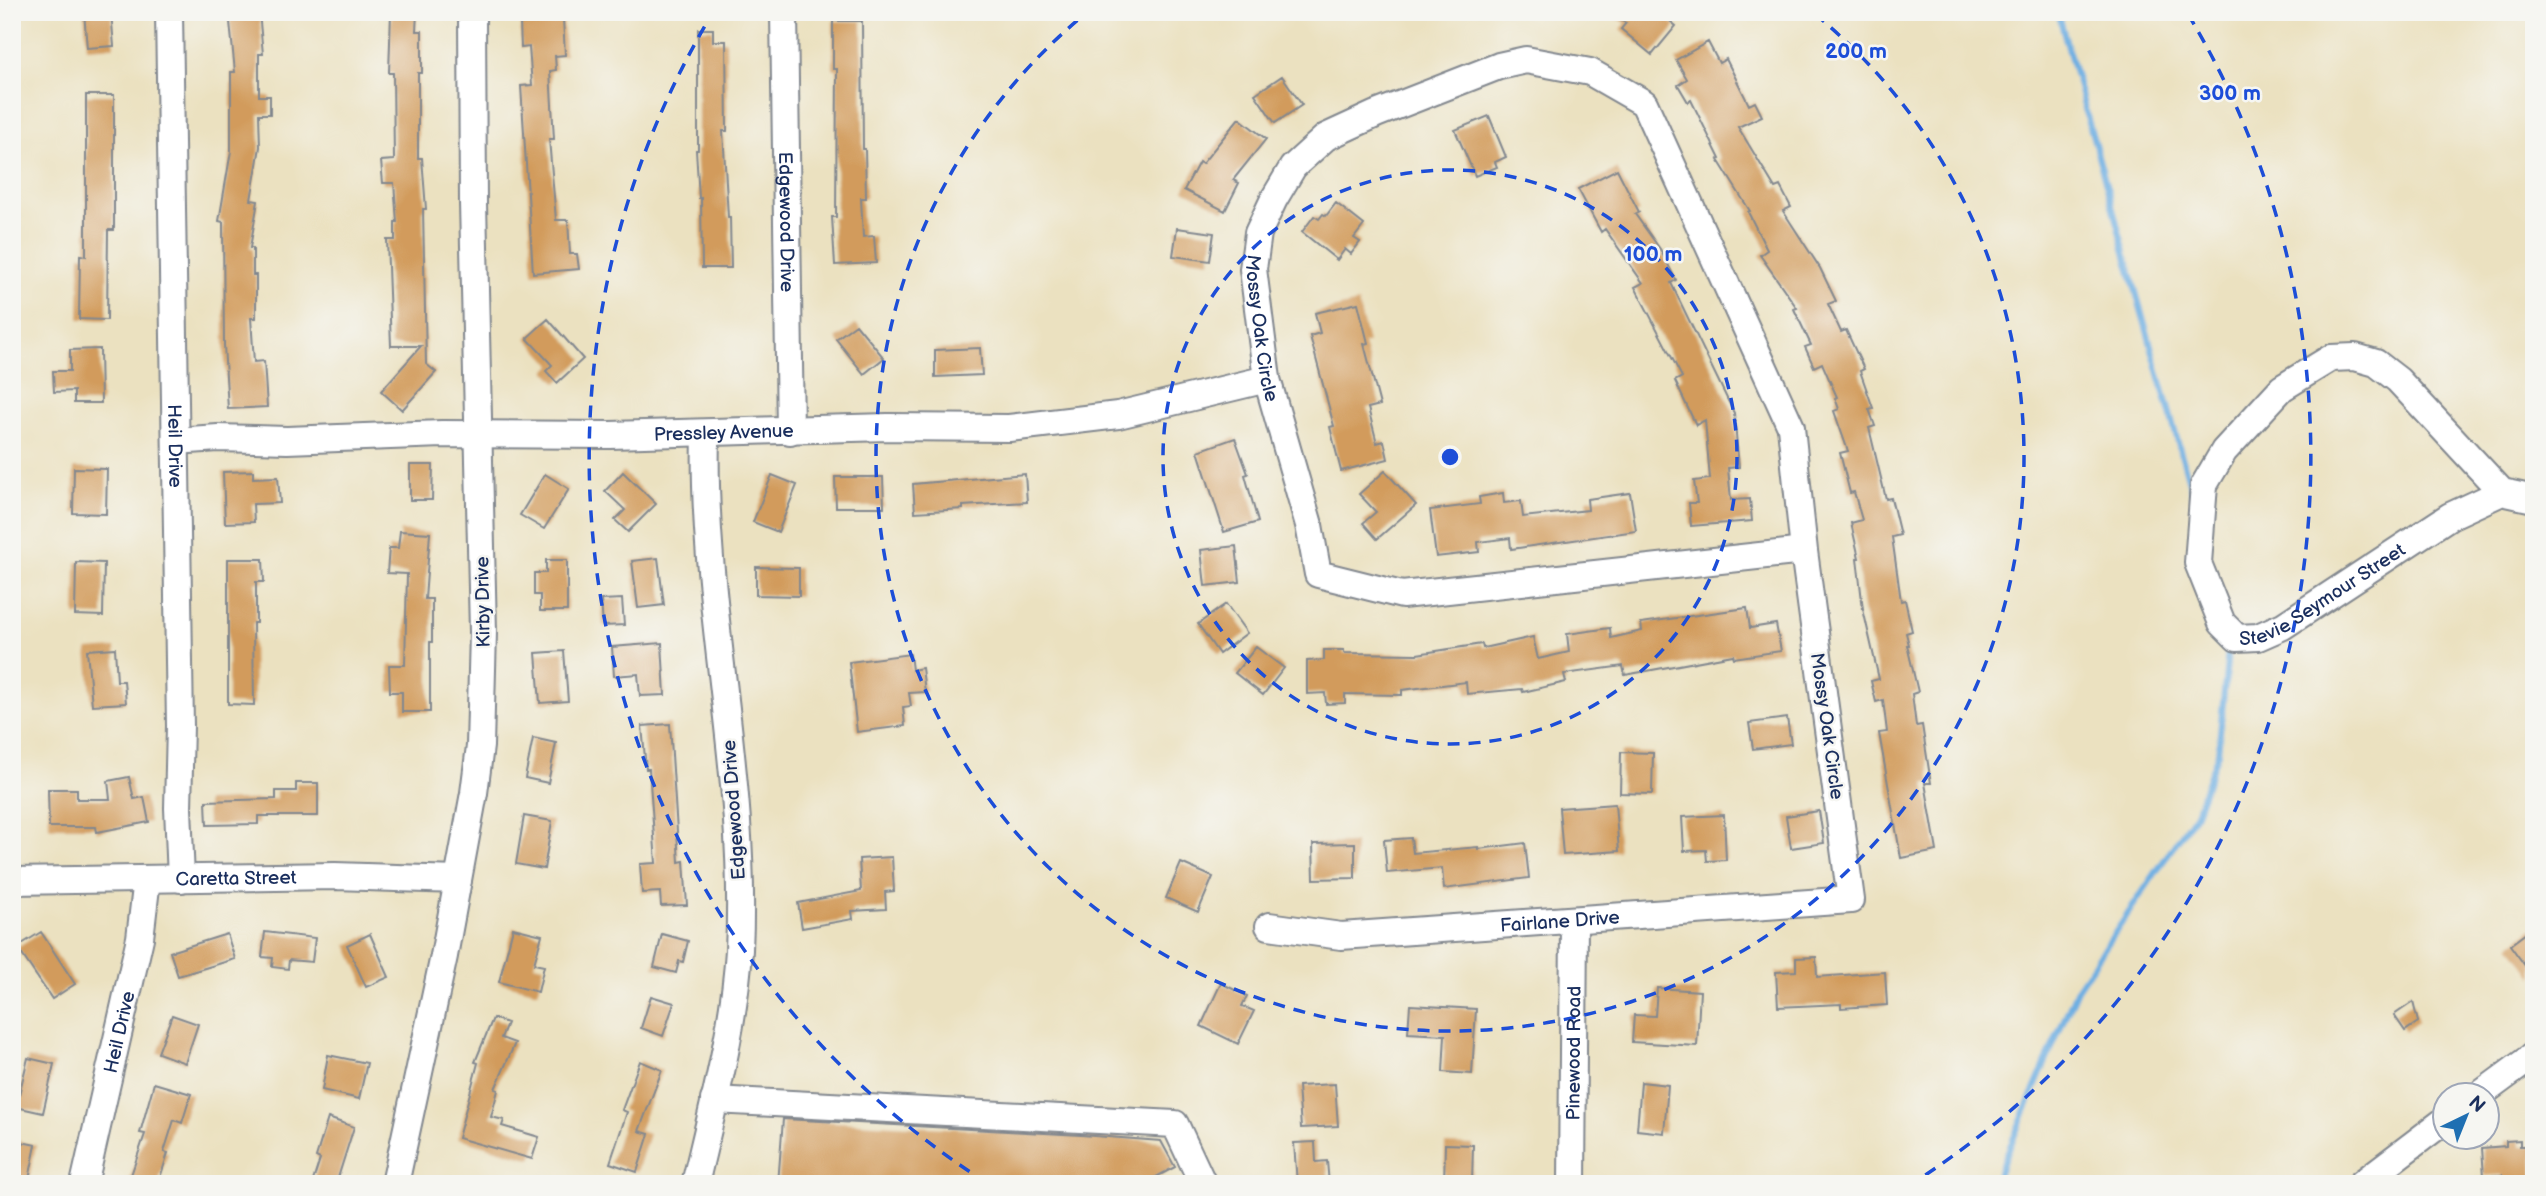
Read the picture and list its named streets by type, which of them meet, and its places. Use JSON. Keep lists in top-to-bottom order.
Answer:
{
  "streets": {
    "street": [
      "Edgewood Drive",
      "Mossy Oak Circle",
      "Pressley Avenue",
      "Heil Drive",
      "Stevie Seymour Street",
      "Kirby Drive",
      "Caretta Street",
      "Fairlane Drive",
      "Pinewood Road"
    ]
  },
  "crossings": [
    ["Edgewood Drive", "Pressley Avenue"],
    ["Mossy Oak Circle", "Pressley Avenue"],
    ["Mossy Oak Circle", "Fairlane Drive"],
    ["Pressley Avenue", "Heil Drive"],
    ["Pressley Avenue", "Kirby Drive"],
    ["Heil Drive", "Caretta Street"],
    ["Kirby Drive", "Caretta Street"],
    ["Fairlane Drive", "Pinewood Road"]
  ],
  "north": "top right",
  "rings": ["200 m", "300 m", "100 m"]
}
